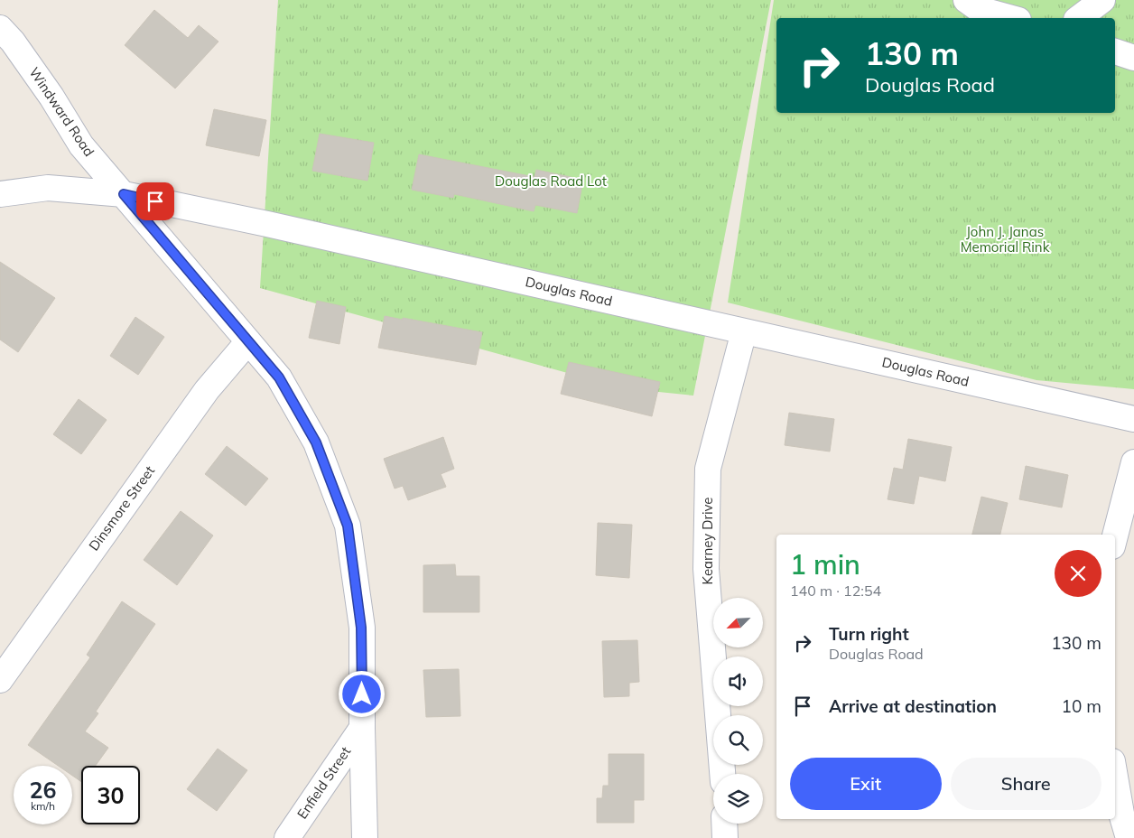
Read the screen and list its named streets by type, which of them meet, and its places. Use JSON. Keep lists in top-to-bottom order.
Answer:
{
  "streets": {
    "street": [
      "Windward Road",
      "Douglas Road",
      "Dinsmore Street",
      "Kearney Drive",
      "Enfield Street"
    ]
  },
  "crossings": [
    ["Windward Road", "Douglas Road"],
    ["Windward Road", "Dinsmore Street"],
    ["Windward Road", "Enfield Street"],
    ["Douglas Road", "Kearney Drive"]
  ],
  "parks": ["Douglas Road Lot", "John J. Janas Memorial Rink"],
  "north": "bottom left",
  "page": {
    "turn": ["130 m", "Douglas Road"],
    "heading": ["1 min", "140 m · 12:54"],
    "list": [
      {
        "name": "Turn right",
        "note": "Douglas Road",
        "value": "130 m"
      },
      {
        "name": "Arrive at destination",
        "value": "10 m"
      }
    ],
    "buttons": ["Exit", "Share"],
    "speed": "26 km/h",
    "limit": "30"
  }
}
